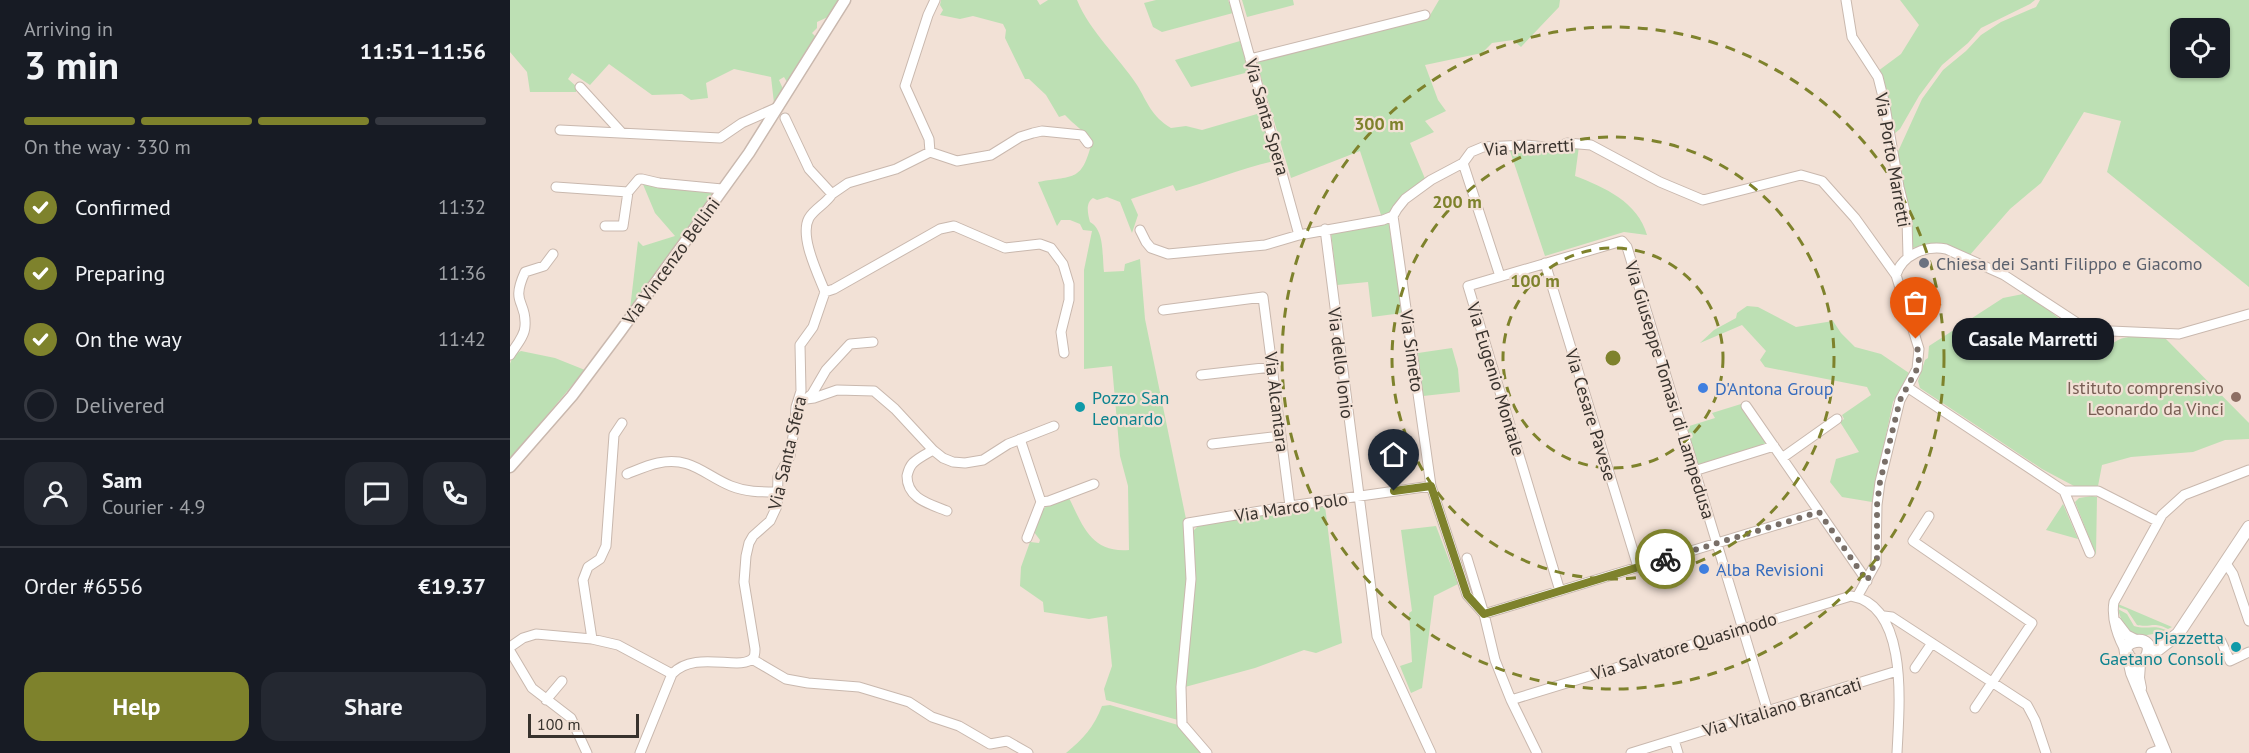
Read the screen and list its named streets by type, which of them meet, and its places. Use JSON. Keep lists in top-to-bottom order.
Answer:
{
  "streets": {
    "street": [
      "Via Santa Spera",
      "Via Marretti",
      "Via Porto Marretti",
      "Via Vincenzo Bellini",
      "Via Simeto",
      "Via dello Ionio",
      "Via Eugenio Montale",
      "Via Giuseppe Tomasi di Lampedusa",
      "Via Alcantara",
      "Via Cesare Pavese",
      "Via Santa Sfera",
      "Via Marco Polo",
      "Via Salvatore Quasimodo",
      "Via Vitaliano Brancati"
    ]
  },
  "crossings": [
    ["Via Marretti", "Via Simeto"],
    ["Via Marretti", "Via Salvatore Quasimodo"],
    ["Via Simeto", "Via Marco Polo"],
    ["Via dello Ionio", "Via Marco Polo"],
    ["Via Eugenio Montale", "Via Giuseppe Tomasi di Lampedusa"],
    ["Via Eugenio Montale", "Via Cesare Pavese"],
    ["Via Giuseppe Tomasi di Lampedusa", "Via Salvatore Quasimodo"],
    ["Via Giuseppe Tomasi di Lampedusa", "Via Vitaliano Brancati"],
    ["Via Alcantara", "Via Marco Polo"]
  ],
  "places": [
    "Chiesa dei Santi Filippo e Giacomo",
    "Casale Marretti",
    "D'Antona Group",
    "Istituto comprensivo Leonardo da Vinci",
    "Pozzo San Leonardo",
    "Alba Revisioni",
    "Piazzetta Gaetano Consoli"
  ],
  "scale_bar": "100 m",
  "page": {
    "heading": ["3 min", "Arriving in", "11:51–11:56"],
    "panel": [
      "Sam",
      "Courier · 4.9",
      "Order #6556",
      "€19.37"
    ],
    "bar": "On the way · 330 m",
    "list": [
      ["Confirmed", "11:32"],
      ["Preparing", "11:36"],
      ["On the way", "11:42"],
      "Delivered"
    ],
    "bubble": "Casale Marretti",
    "buttons": ["Help", "Share"],
    "scale": "100 m"
  },
  "rings": ["300 m", "200 m", "100 m"]
}
